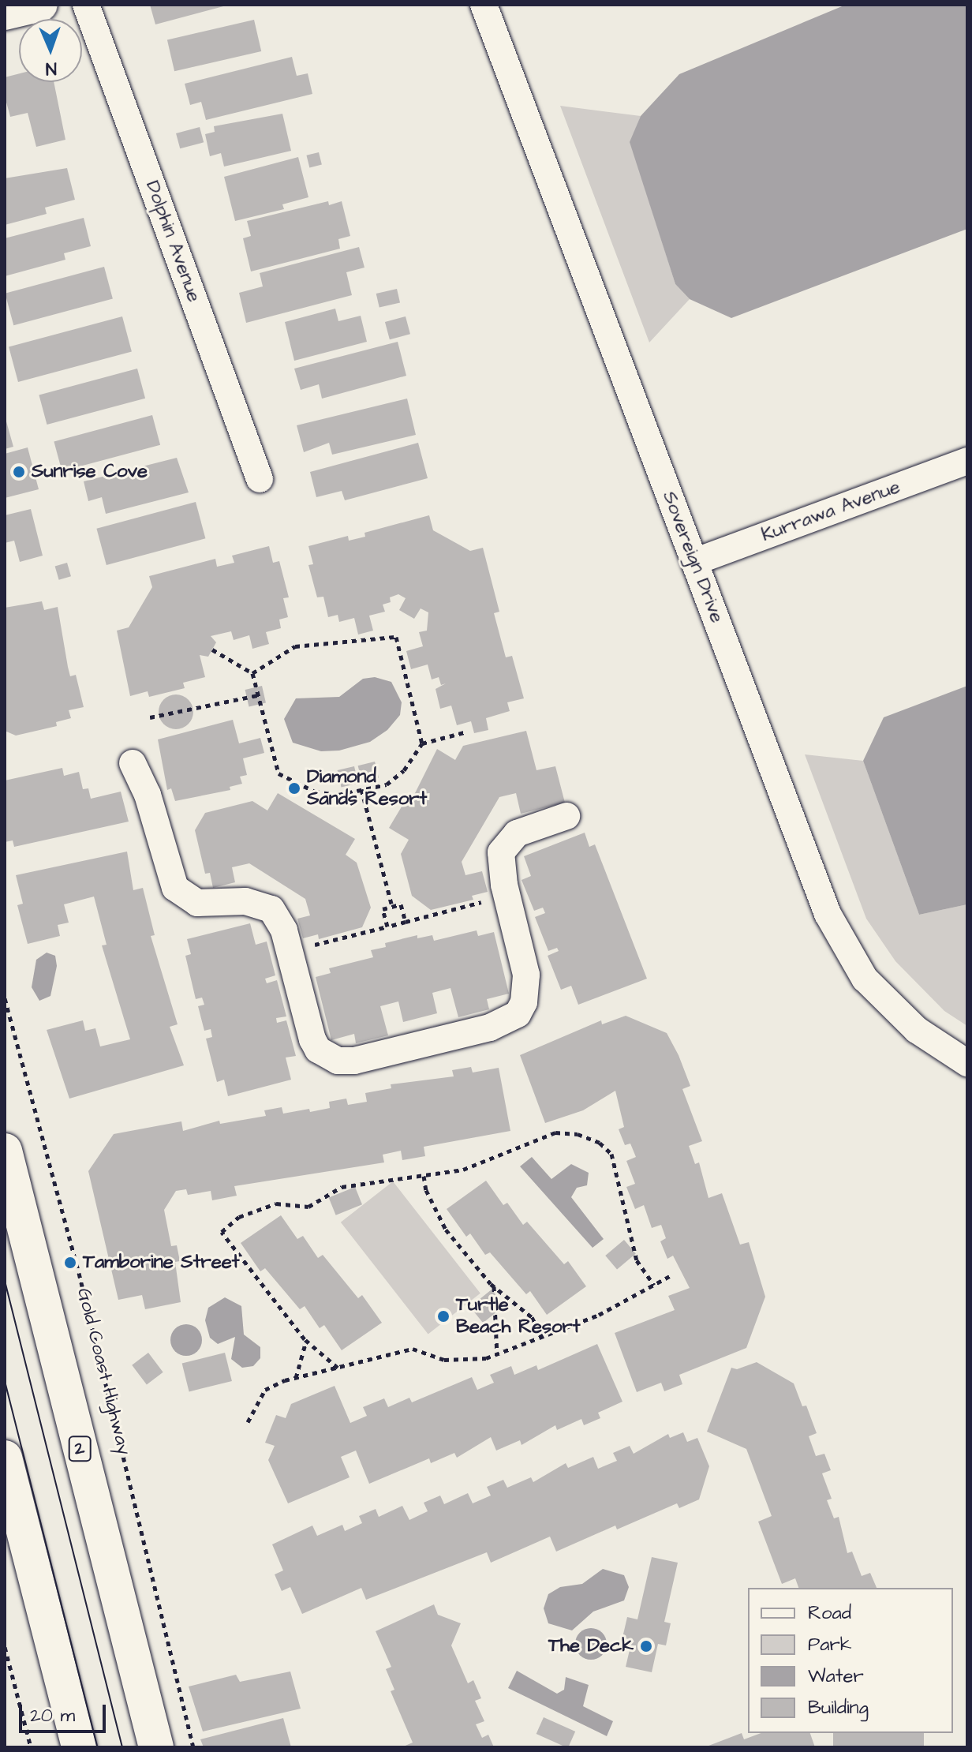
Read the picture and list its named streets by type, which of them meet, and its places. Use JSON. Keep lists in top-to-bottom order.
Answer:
{
  "streets": {
    "highway": ["2"],
    "street": ["Dolphin Avenue", "Kurrawa Avenue", "Sovereign Drive"],
    "path": ["Gold Coast Highway"]
  },
  "crossings": [
    ["Kurrawa Avenue", "Sovereign Drive"]
  ],
  "places": [
    "Sunrise Cove",
    "Diamond Sands Resort",
    "Tamborine Street",
    "Turtle Beach Resort",
    "The Deck"
  ],
  "legend": [
    "Road",
    "Park",
    "Water",
    "Building"
  ],
  "scale_bar": "20 m",
  "north": "bottom"
}
